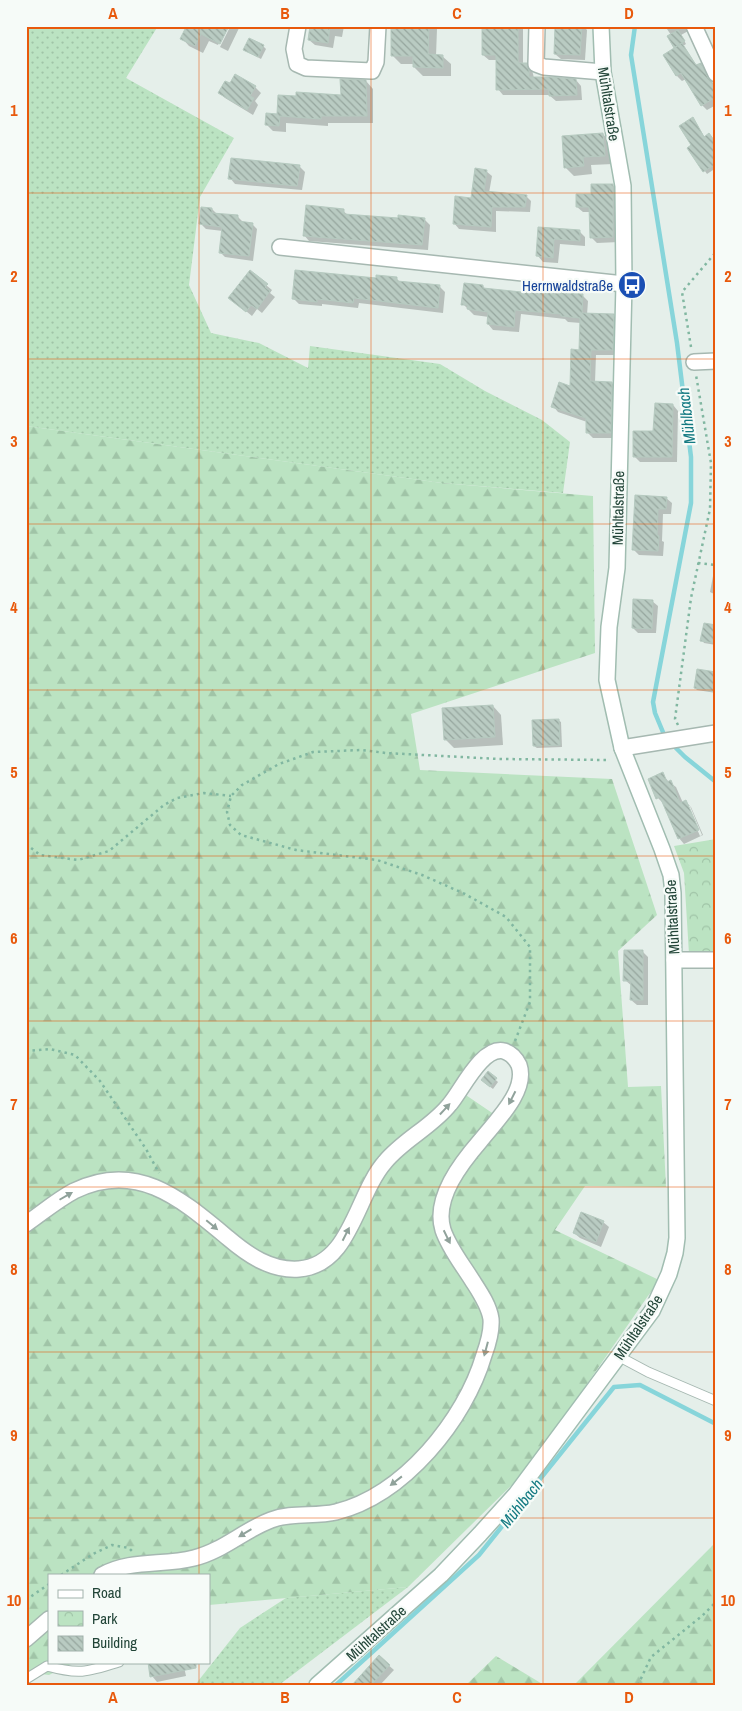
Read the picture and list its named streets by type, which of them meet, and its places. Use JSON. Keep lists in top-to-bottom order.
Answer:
{
  "streets": {
    "street": ["Mühltalstraße"]
  },
  "water": ["Mühlbach"],
  "places": {
    "bus stop": ["Herrnwaldstraße"]
  },
  "legend": ["Road", "Park", "Building"],
  "grid": {
    "columns": [
      "A",
      "B",
      "C",
      "D"
    ],
    "rows": [
      "1",
      "2",
      "3",
      "4",
      "5",
      "6",
      "7",
      "8",
      "9",
      "10"
    ]
  }
}
